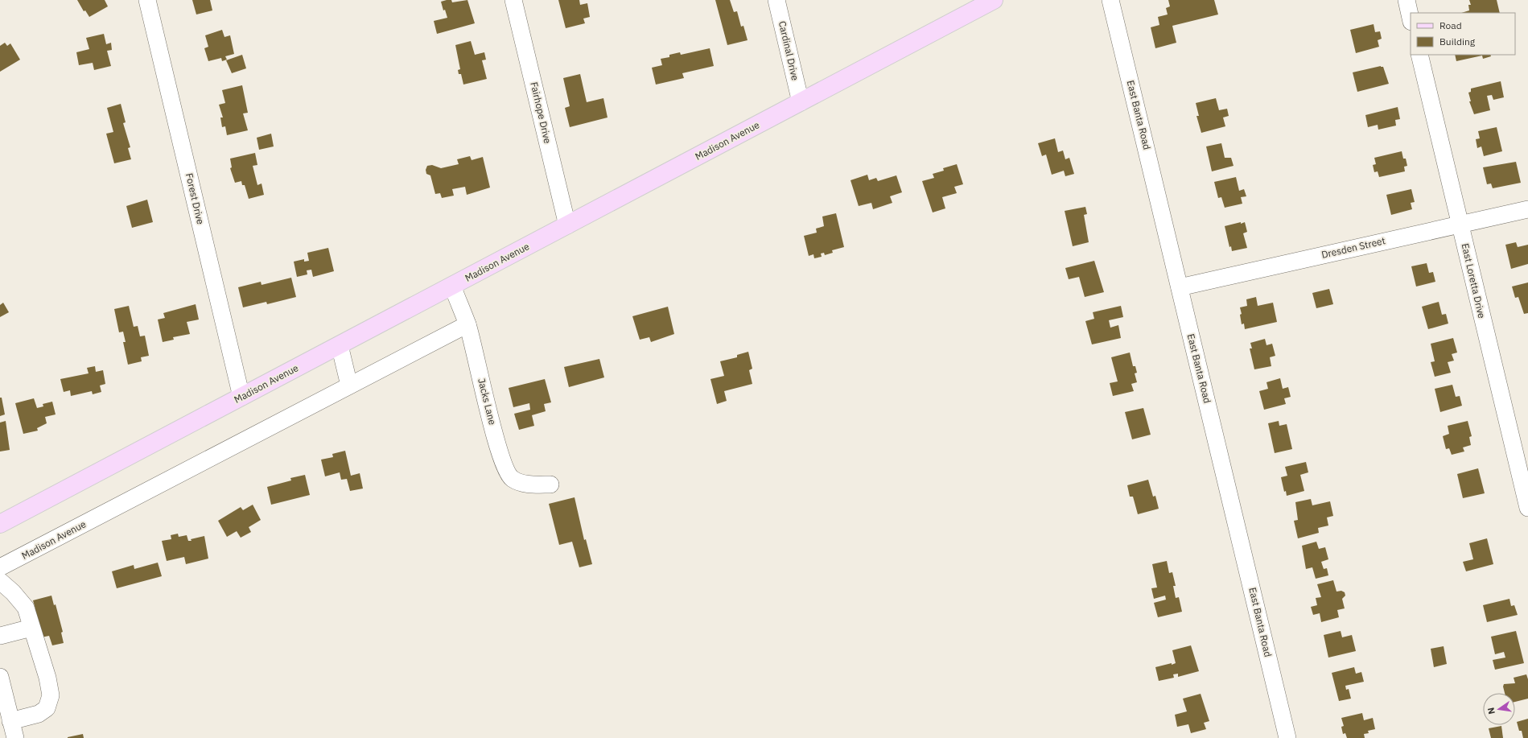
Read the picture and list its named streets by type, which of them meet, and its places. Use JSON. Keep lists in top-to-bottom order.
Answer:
{
  "streets": {
    "main road": ["Madison Avenue"],
    "street": [
      "Cardinal Drive",
      "Fairhope Drive",
      "East Banta Road",
      "Forest Drive",
      "Dresden Street",
      "East Loretta Drive",
      "Jacks Lane"
    ]
  },
  "crossings": [
    ["Cardinal Drive", "Madison Avenue"],
    ["Fairhope Drive", "Madison Avenue"],
    ["East Banta Road", "Dresden Street"],
    ["Madison Avenue", "Forest Drive"],
    ["Madison Avenue", "Jacks Lane"],
    ["Dresden Street", "East Loretta Drive"]
  ],
  "legend": ["Road", "Building"],
  "north": "left"
}
